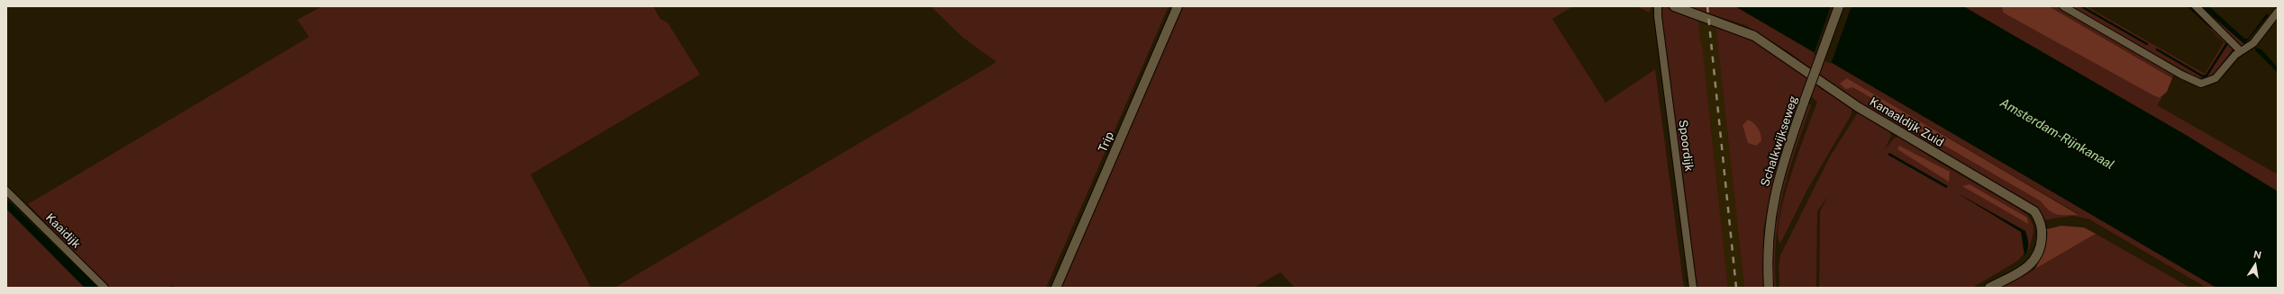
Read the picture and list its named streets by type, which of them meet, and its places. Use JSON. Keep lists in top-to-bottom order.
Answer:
{
  "streets": {
    "street": [
      "Kanaaldijk Zuid",
      "Schalkwijkseweg",
      "Trip",
      "Spoordijk",
      "Kaaidijk"
    ]
  },
  "water": ["Amsterdam-Rijnkanaal"],
  "north": "top"
}
